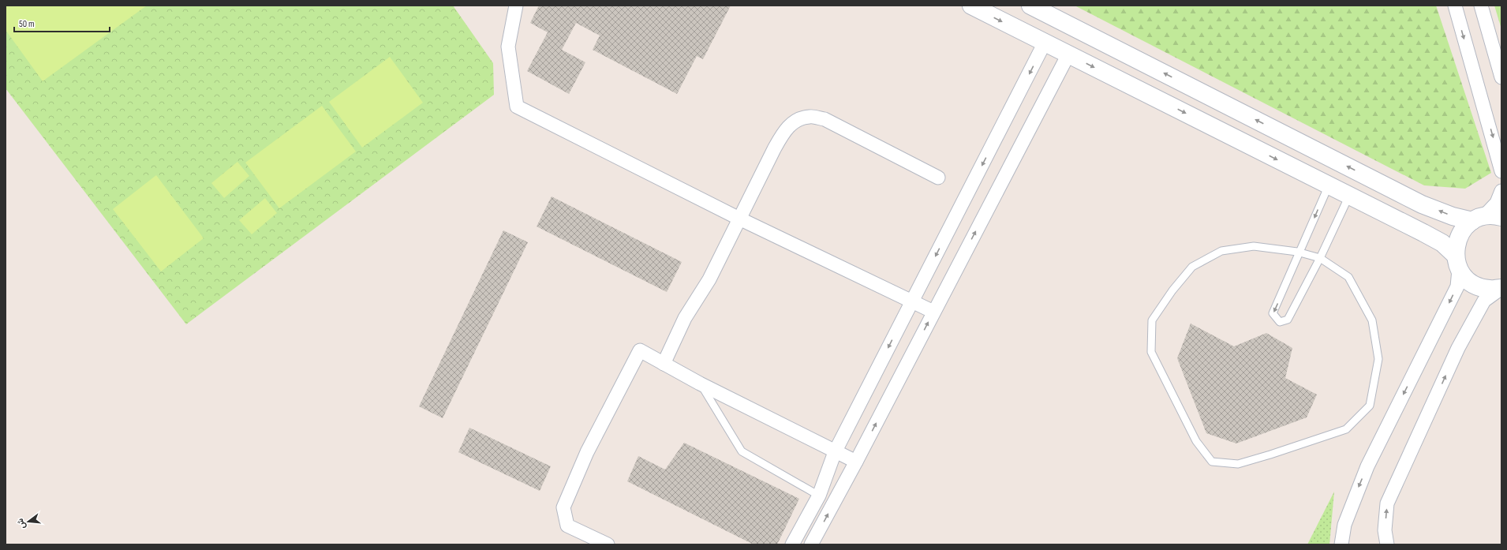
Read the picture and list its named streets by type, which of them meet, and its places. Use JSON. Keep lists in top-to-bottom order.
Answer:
{
  "scale_bar": "50 m",
  "north": "left"
}
